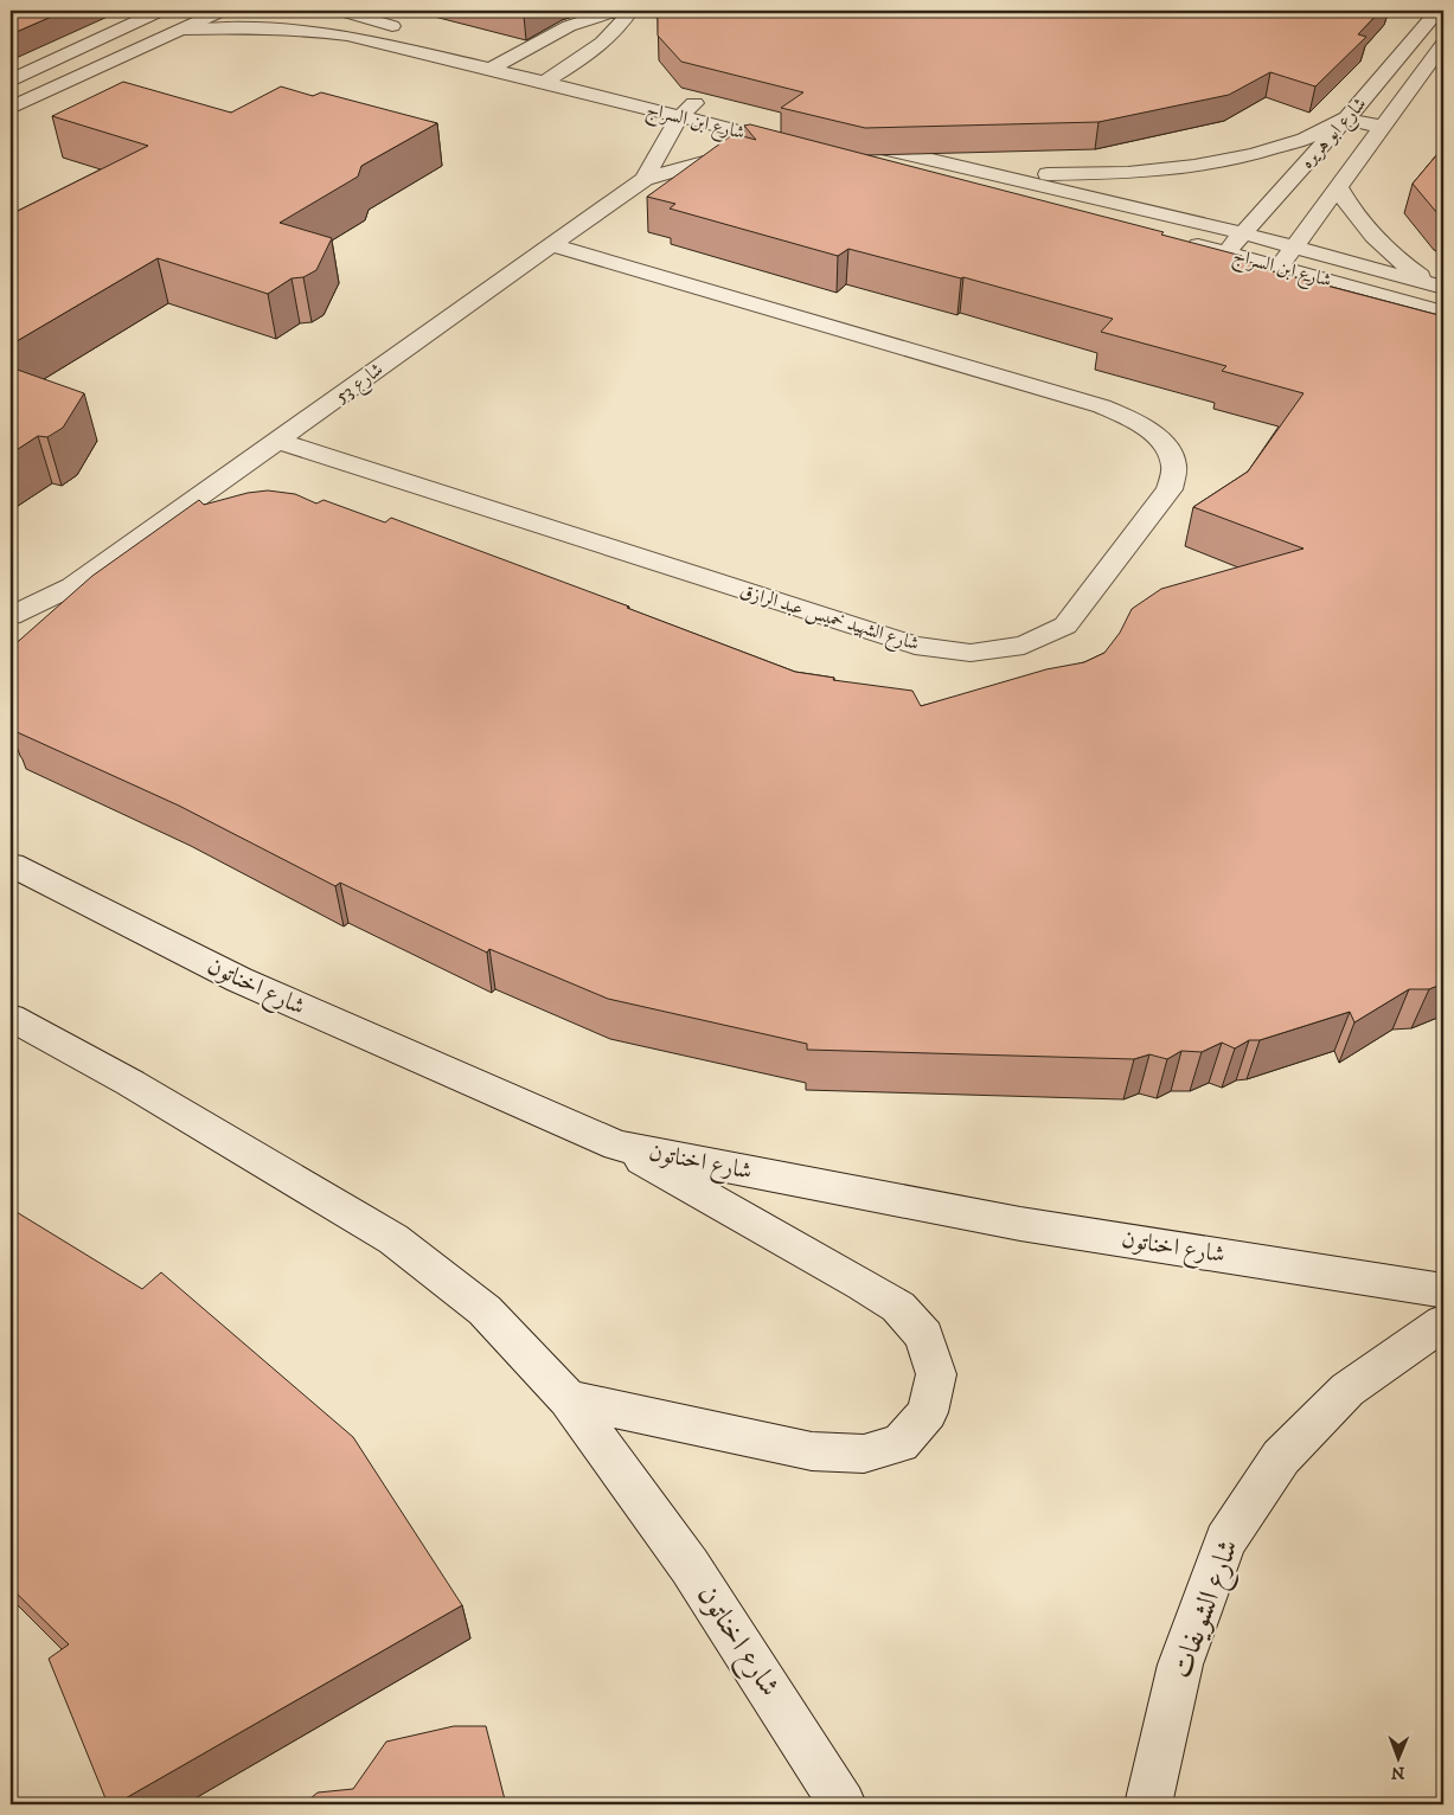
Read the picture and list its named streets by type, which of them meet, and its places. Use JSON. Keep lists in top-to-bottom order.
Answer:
{
  "streets": {
    "street": [
      "شارع ابن السراج",
      "شارع ابو هريره",
      "شارع 53",
      "شارع الشهيد خميس عبد الرازق",
      "شارع اخناتون",
      "شارع الشويفات"
    ]
  },
  "crossings": [
    ["شارع ابن السراج", "شارع ابو هريره"],
    ["شارع ابن السراج", "شارع 53"],
    ["شارع 53", "شارع الشهيد خميس عبد الرازق"]
  ],
  "north": "bottom"
}
